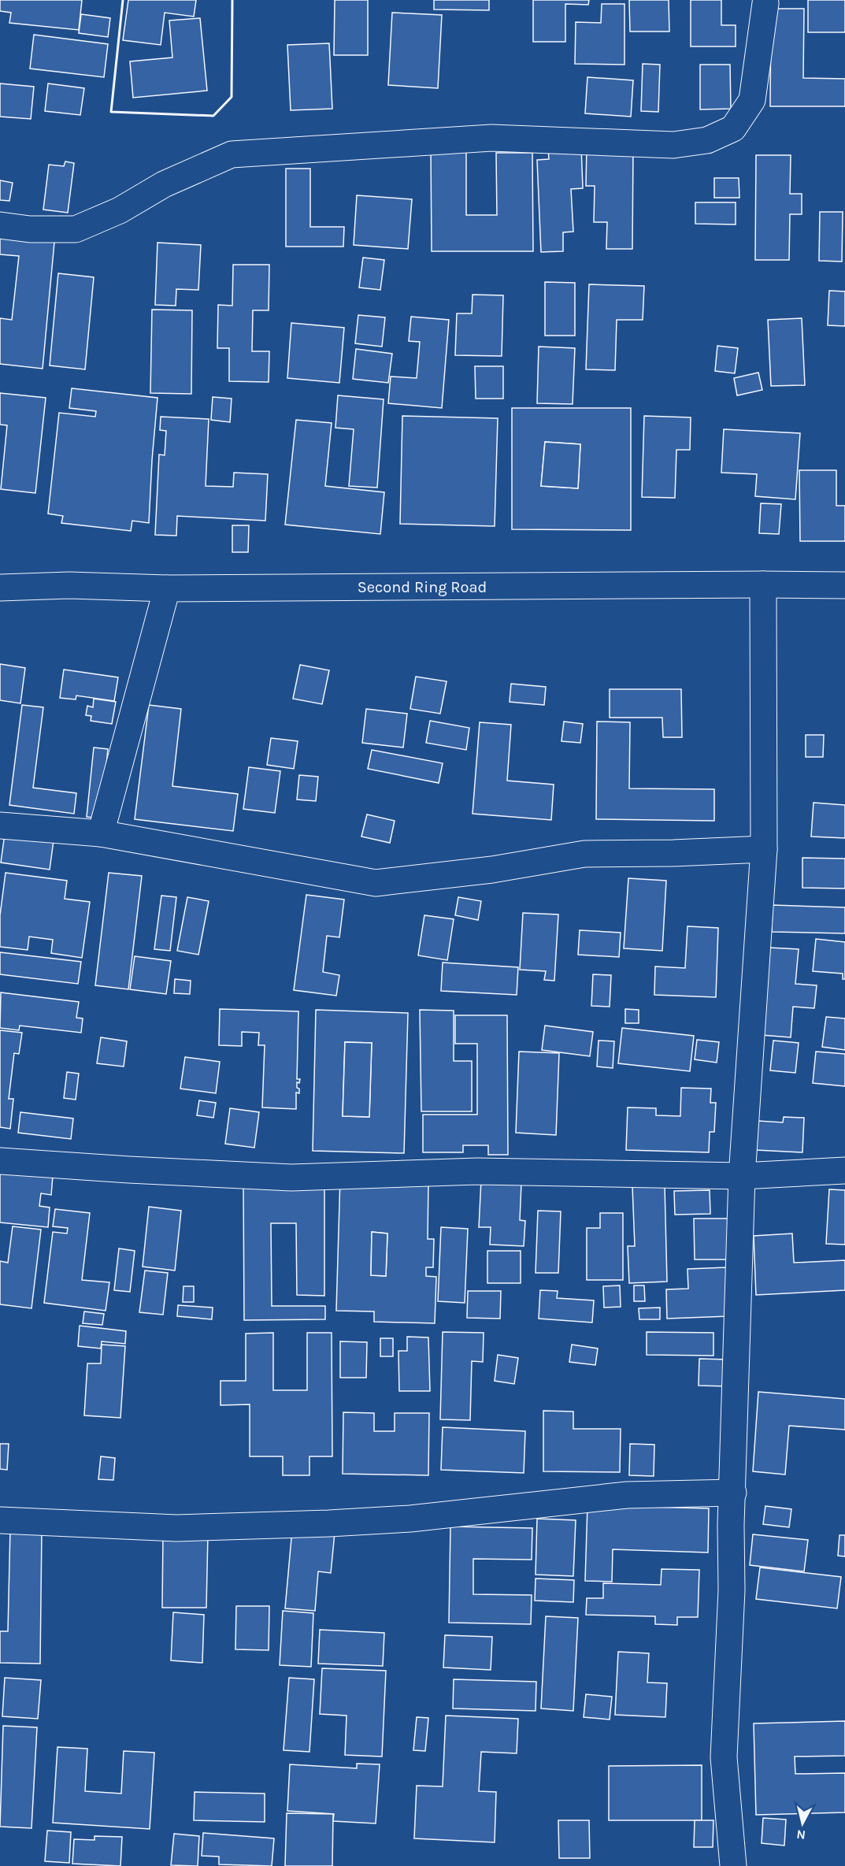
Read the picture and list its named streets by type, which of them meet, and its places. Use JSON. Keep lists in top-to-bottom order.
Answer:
{
  "streets": {
    "street": ["Second Ring Road"]
  },
  "north": "bottom"
}
